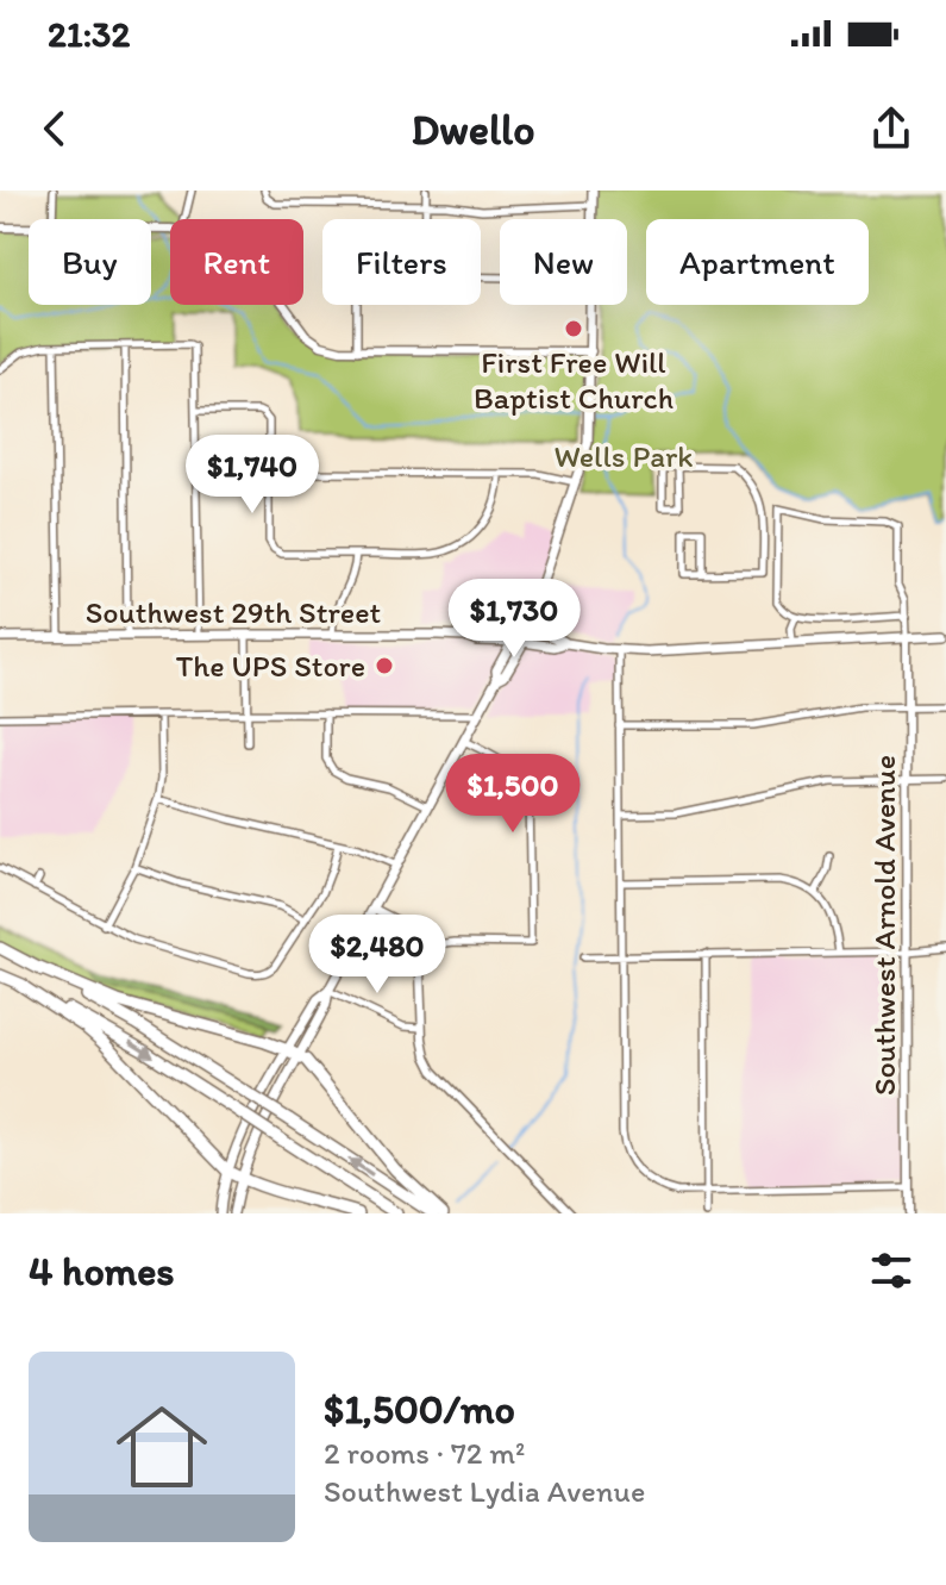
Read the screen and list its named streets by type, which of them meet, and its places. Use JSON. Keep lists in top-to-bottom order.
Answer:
{
  "streets": {
    "main road": ["Southwest 29th Street"],
    "street": ["Southwest Arnold Avenue"]
  },
  "crossings": [
    ["Southwest 29th Street", "Southwest Arnold Avenue"]
  ],
  "parks": ["Wells Park"],
  "places": ["First Free Will Baptist Church", "The UPS Store"],
  "page": {
    "status": "21:32",
    "header": "Dwello",
    "chip": [
      "Buy",
      "Rent",
      "Filters",
      "New",
      "Apartment"
    ],
    "price": [
      "$1,740",
      "$1,730",
      "$1,500",
      "$2,480"
    ],
    "heading": "4 homes",
    "list": [
      {
        "name": "$1,500/mo",
        "note": "2 rooms · 72 m² · Southwest Lydia Avenue"
      }
    ]
  }
}
